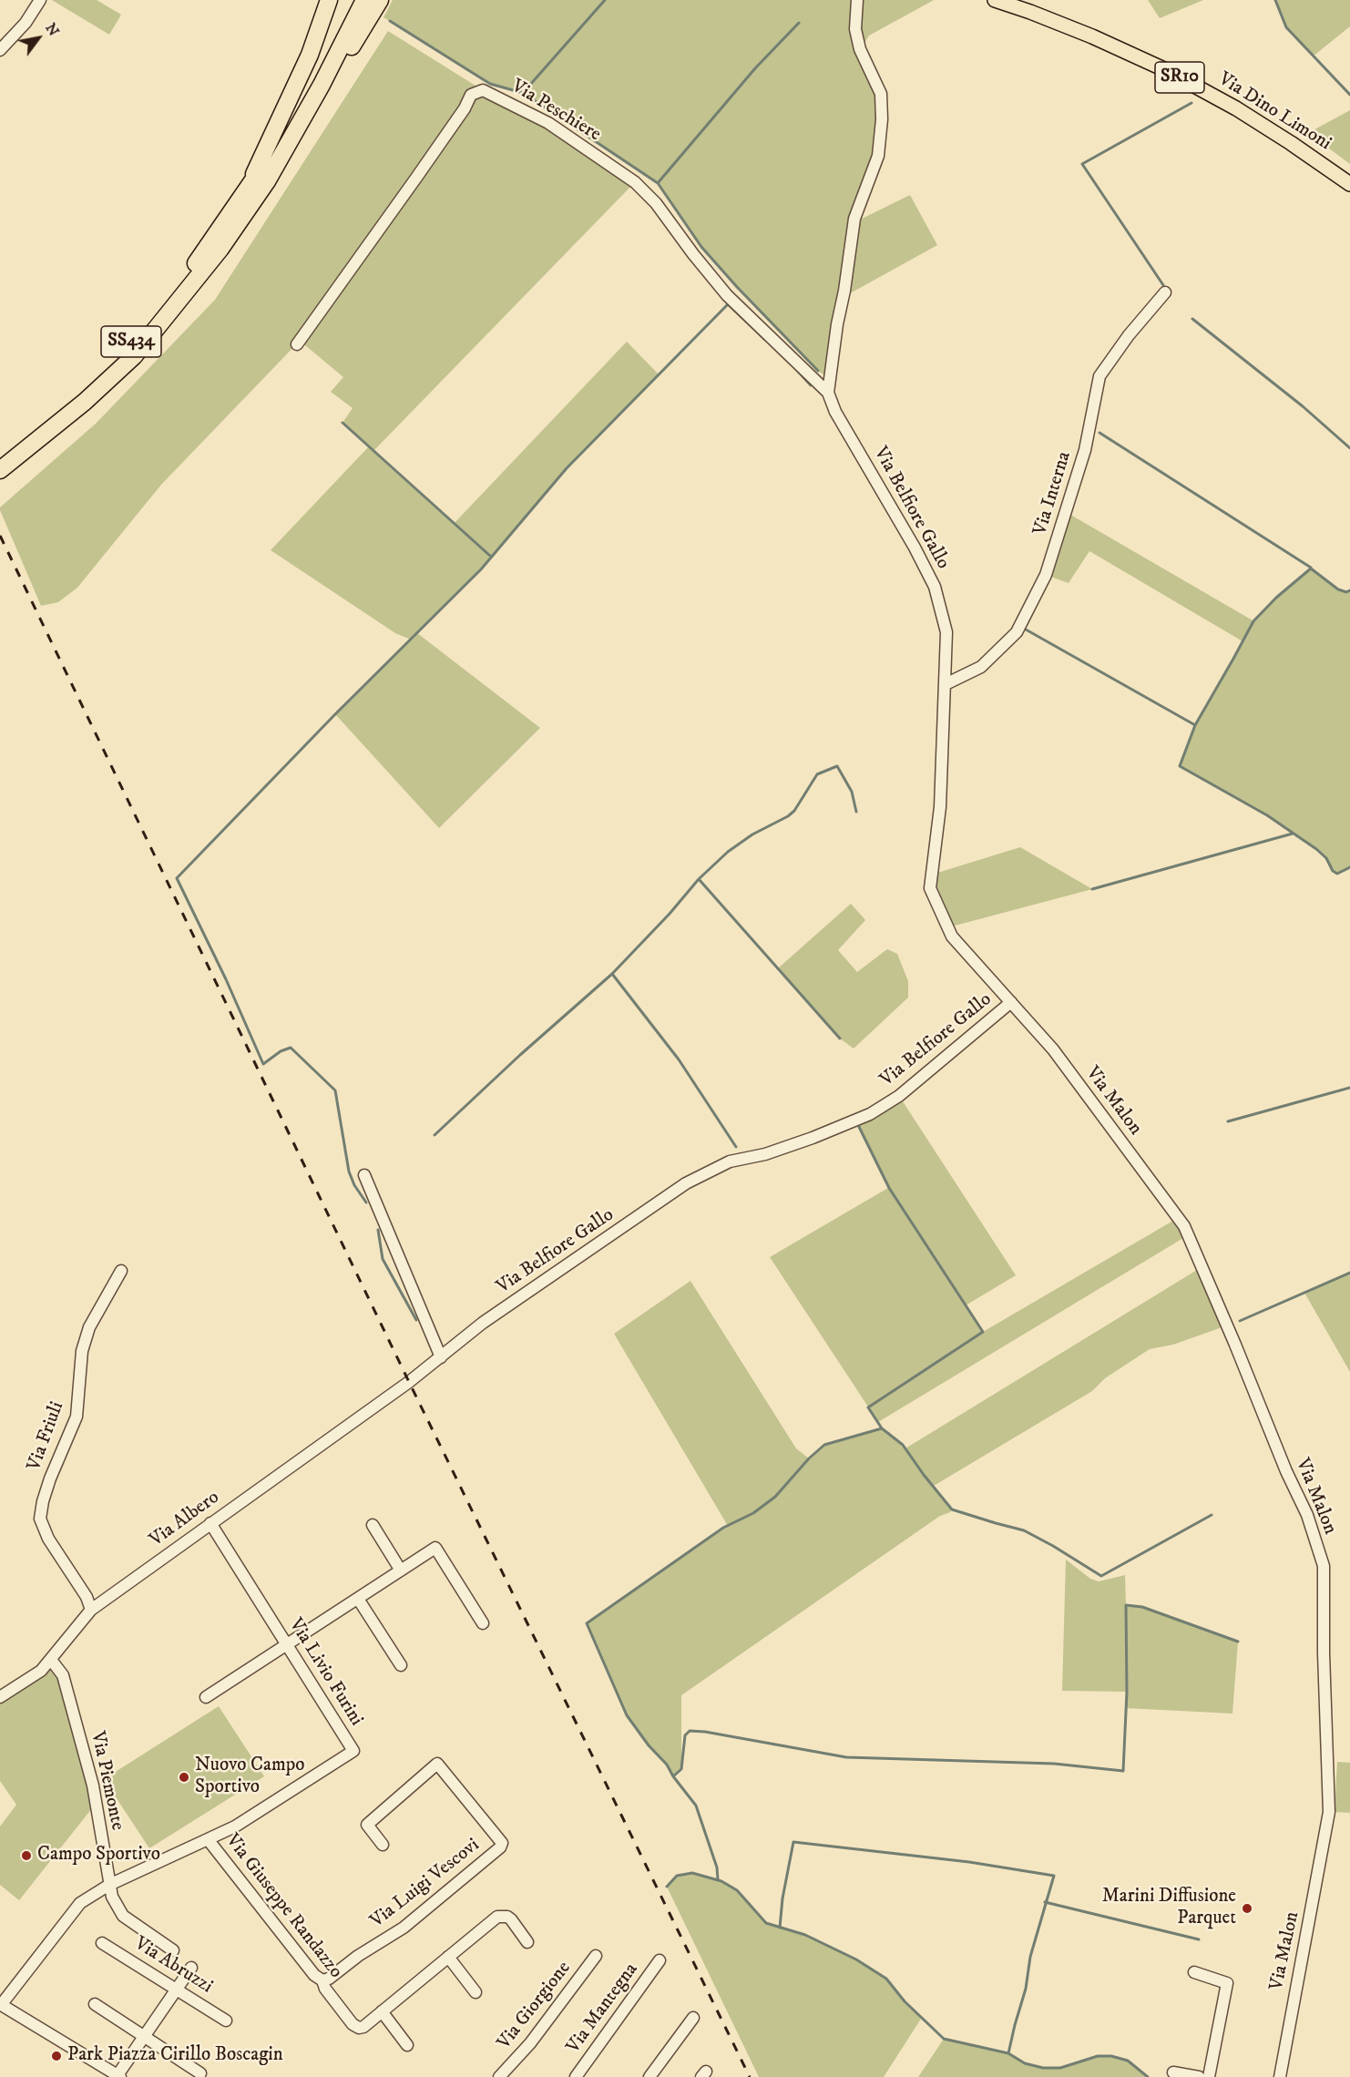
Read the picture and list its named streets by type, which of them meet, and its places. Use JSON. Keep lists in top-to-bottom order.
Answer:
{
  "streets": {
    "highway": ["SS434"],
    "main road": ["SR10", "Via Dino Limoni"],
    "street": [
      "Via Peschiere",
      "Via Interna",
      "Via Belfiore Gallo",
      "Via Malon",
      "Via Friuli",
      "Via Albero",
      "Via Livio Furini",
      "Via Piemonte",
      "Via Luigi Vescovi",
      "Via Giuseppe Randazzo",
      "Via Abruzzi",
      "Via Giorgione",
      "Via Mantegna"
    ]
  },
  "crossings": [
    ["Via Peschiere", "Via Belfiore Gallo"],
    ["Via Interna", "Via Belfiore Gallo"],
    ["Via Belfiore Gallo", "Via Malon"],
    ["Via Belfiore Gallo", "Via Albero"],
    ["Via Friuli", "Via Albero"],
    ["Via Albero", "Via Livio Furini"],
    ["Via Albero", "Via Piemonte"],
    ["Via Livio Furini", "Via Giuseppe Randazzo"],
    ["Via Piemonte", "Via Giuseppe Randazzo"],
    ["Via Luigi Vescovi", "Via Giuseppe Randazzo"]
  ],
  "places": [
    "Nuovo Campo Sportivo",
    "Campo Sportivo",
    "Marini Diffusione Parquet",
    "Park Piazza Cirillo Boscagin"
  ],
  "north": "top right"
}
